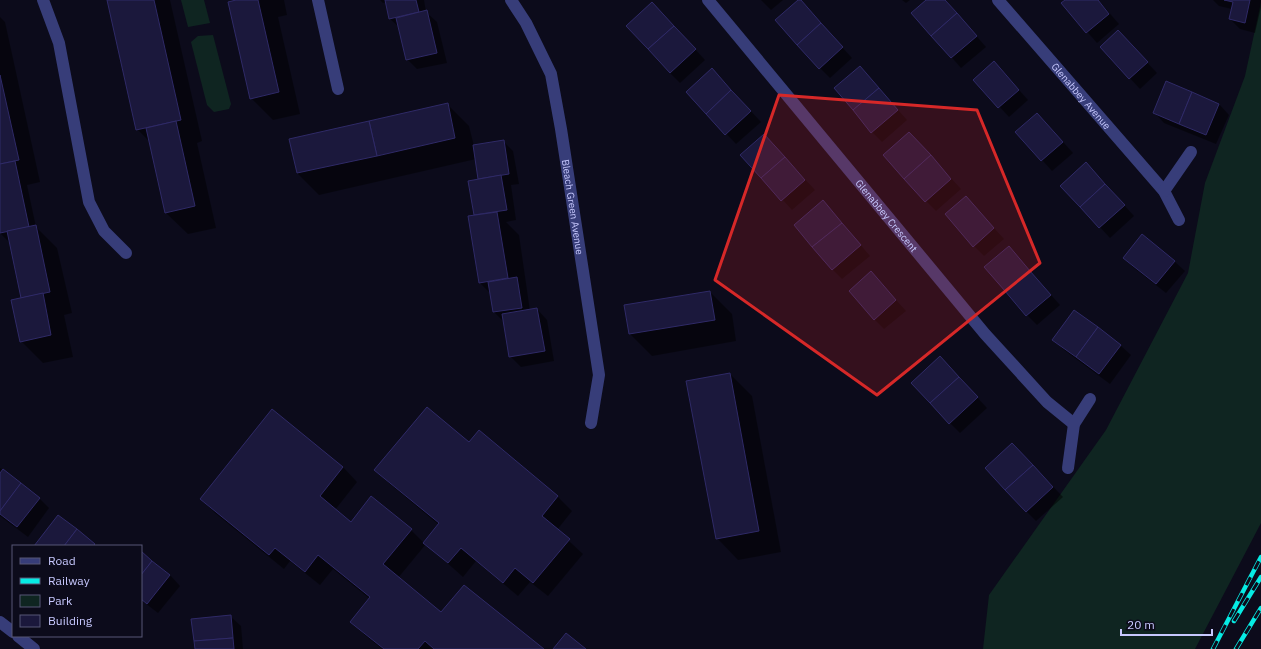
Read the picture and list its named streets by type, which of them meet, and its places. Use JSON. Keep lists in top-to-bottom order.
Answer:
{
  "streets": {
    "street": ["Glenabbey Avenue", "Bleach Green Avenue", "Glenabbey Crescent"]
  },
  "legend": [
    "Road",
    "Railway",
    "Park",
    "Building"
  ],
  "scale_bar": "20 m"
}
